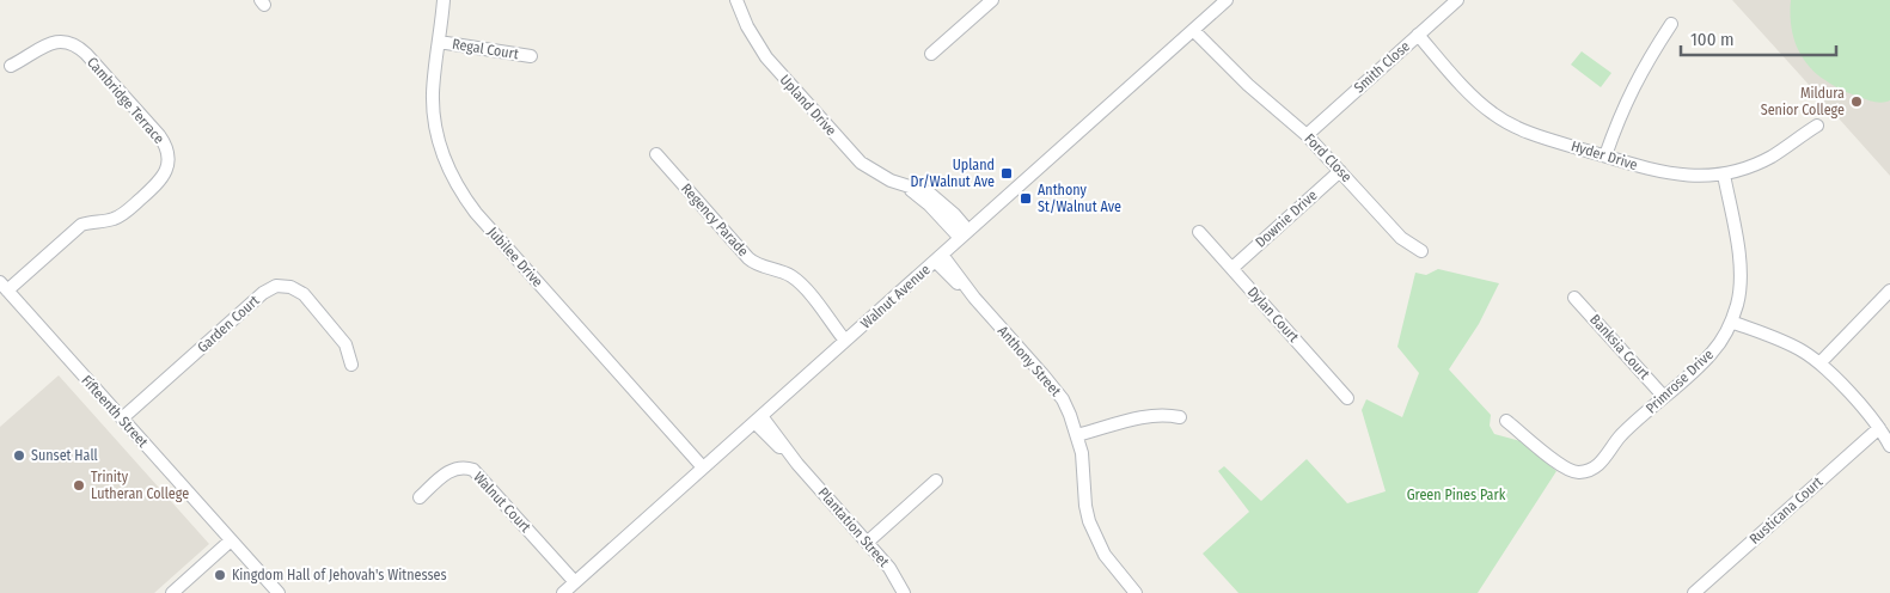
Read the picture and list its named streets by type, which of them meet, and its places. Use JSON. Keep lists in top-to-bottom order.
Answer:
{
  "streets": {
    "street": [
      "Regal Court",
      "Smith Close",
      "Cambridge Terrace",
      "Upland Drive",
      "Hyder Drive",
      "Ford Close",
      "Downie Drive",
      "Regency Parade",
      "Jubilee Drive",
      "Walnut Avenue",
      "Dylan Court",
      "Garden Court",
      "Banksia Court",
      "Anthony Street",
      "Primrose Drive",
      "Fifteenth Street",
      "Walnut Court",
      "Rusticana Court",
      "Plantation Street"
    ]
  },
  "crossings": [
    ["Regal Court", "Jubilee Drive"],
    ["Smith Close", "Hyder Drive"],
    ["Smith Close", "Ford Close"],
    ["Cambridge Terrace", "Fifteenth Street"],
    ["Upland Drive", "Walnut Avenue"],
    ["Hyder Drive", "Primrose Drive"],
    ["Ford Close", "Downie Drive"],
    ["Ford Close", "Walnut Avenue"],
    ["Downie Drive", "Dylan Court"],
    ["Regency Parade", "Walnut Avenue"],
    ["Jubilee Drive", "Walnut Avenue"],
    ["Walnut Avenue", "Anthony Street"],
    ["Walnut Avenue", "Walnut Court"],
    ["Walnut Avenue", "Plantation Street"],
    ["Garden Court", "Fifteenth Street"],
    ["Banksia Court", "Primrose Drive"]
  ],
  "parks": ["Green Pines Park"],
  "places": {
    "other": [
      "Mildura Senior College",
      "Sunset Hall",
      "Trinity Lutheran College",
      "Kingdom Hall of Jehovah's Witnesses"
    ],
    "transit": ["Upland Dr/Walnut Ave", "Anthony St/Walnut Ave"]
  },
  "scale_bar": "100 m"
}
